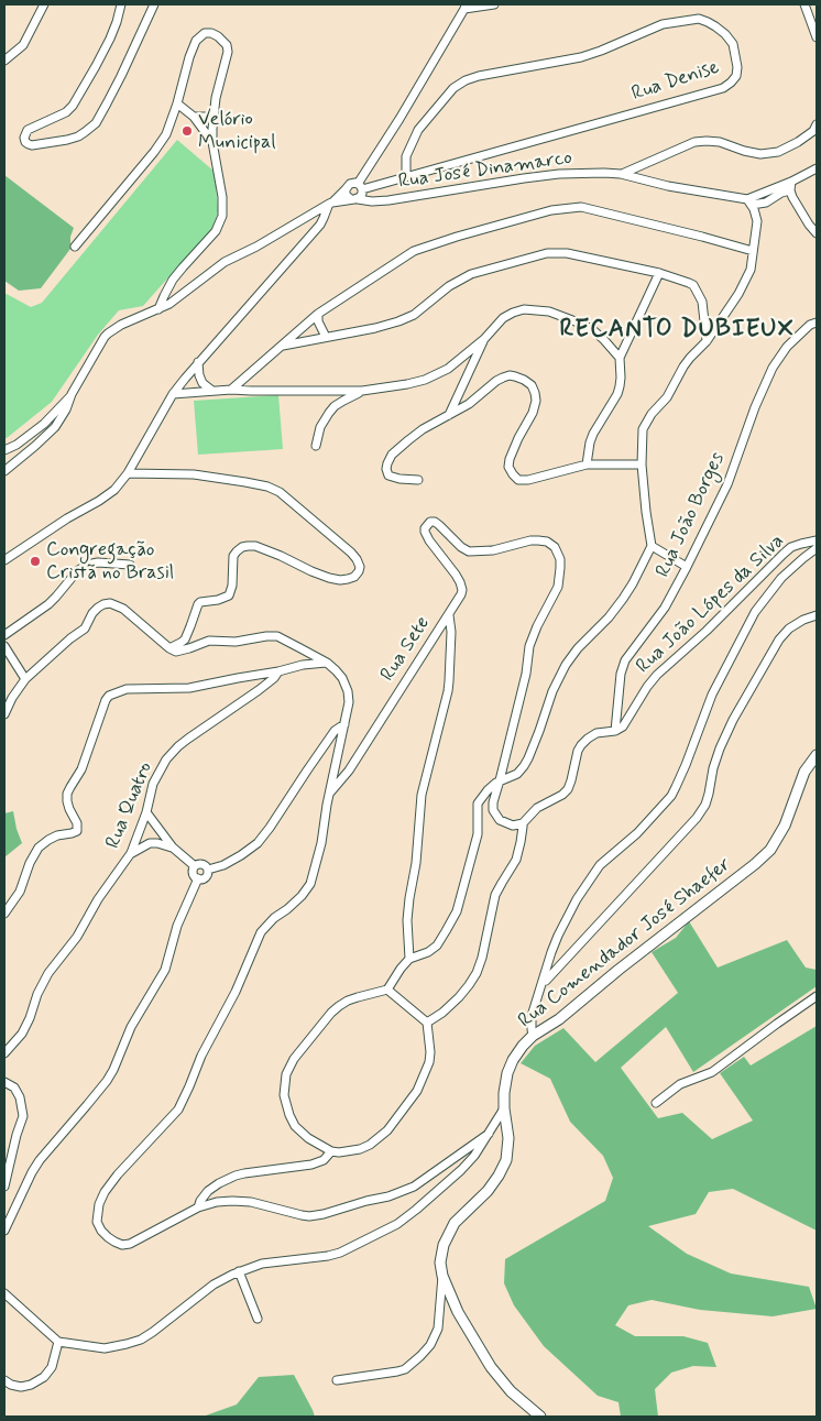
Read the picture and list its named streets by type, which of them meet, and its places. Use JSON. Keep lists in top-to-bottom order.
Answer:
{
  "streets": {
    "street": [
      "Rua Denise",
      "Rua José Dinamarco",
      "Rua João Borges",
      "Rua João Lópes da Silva",
      "Rua Sete",
      "Rua Quatro",
      "Rua Comendador José Shaefer"
    ]
  },
  "crossings": [
    ["Rua Denise", "Rua José Dinamarco"],
    ["Rua João Borges", "Rua João Lópes da Silva"]
  ],
  "districts": ["RECANTO DUBIEUX"],
  "places": ["Velório Municipal", "Congregação Cristã no Brasil"]
}
